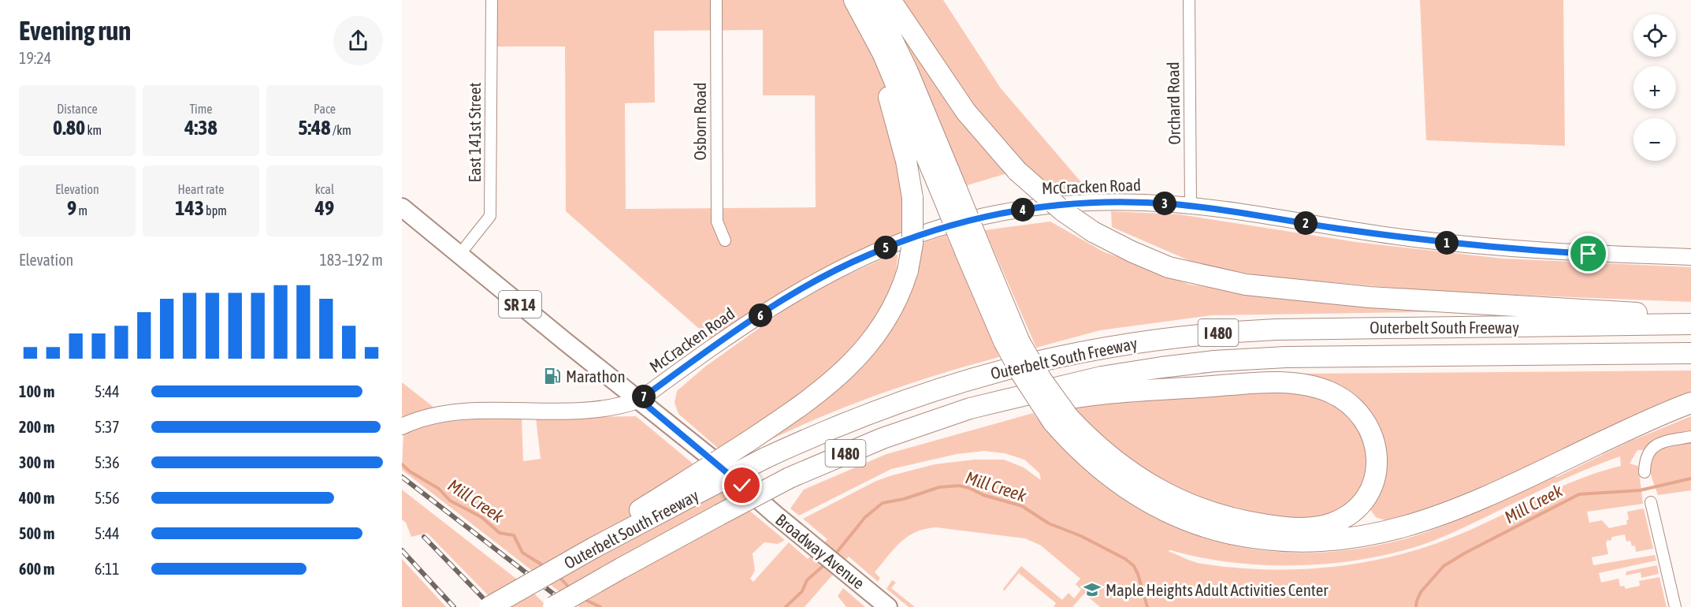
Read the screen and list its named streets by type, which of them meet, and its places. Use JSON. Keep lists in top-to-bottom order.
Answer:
{
  "streets": {
    "highway": ["Outerbelt South Freeway", "I 480"],
    "main road": ["SR 14", "Broadway Avenue"],
    "street": [
      "Orchard Road",
      "Osborn Road",
      "East 141st Street",
      "McCracken Road"
    ]
  },
  "crossings": [
    ["Orchard Road", "McCracken Road"],
    ["East 141st Street", "Broadway Avenue"],
    ["McCracken Road", "Broadway Avenue"]
  ],
  "water": ["Mill Creek"],
  "places": {
    "fuel station": ["Marathon"],
    "school or university": ["Maple Heights Adult Activities Center"]
  },
  "page": {
    "heading": ["Evening run", "19:24"],
    "map_buttons": ["+", "−"],
    "stats": [
      ["Distance", "0.80 km"],
      ["Time", "4:38"],
      ["Pace", "5:48 /km"],
      ["Elevation", "9 m"],
      ["Heart rate", "143 bpm"],
      ["kcal", "49"]
    ],
    "pins": [
      "3",
      "4",
      "2",
      "1",
      "5",
      "6",
      "7"
    ],
    "chart": ["Elevation", "183–192 m"],
    "list": [
      {
        "name": "100 m",
        "note": "5:44"
      },
      {
        "name": "200 m",
        "note": "5:37"
      },
      {
        "name": "300 m",
        "note": "5:36"
      },
      {
        "name": "400 m",
        "note": "5:56"
      },
      {
        "name": "500 m",
        "note": "5:44"
      },
      {
        "name": "600 m",
        "note": "6:11"
      }
    ]
  }
}
